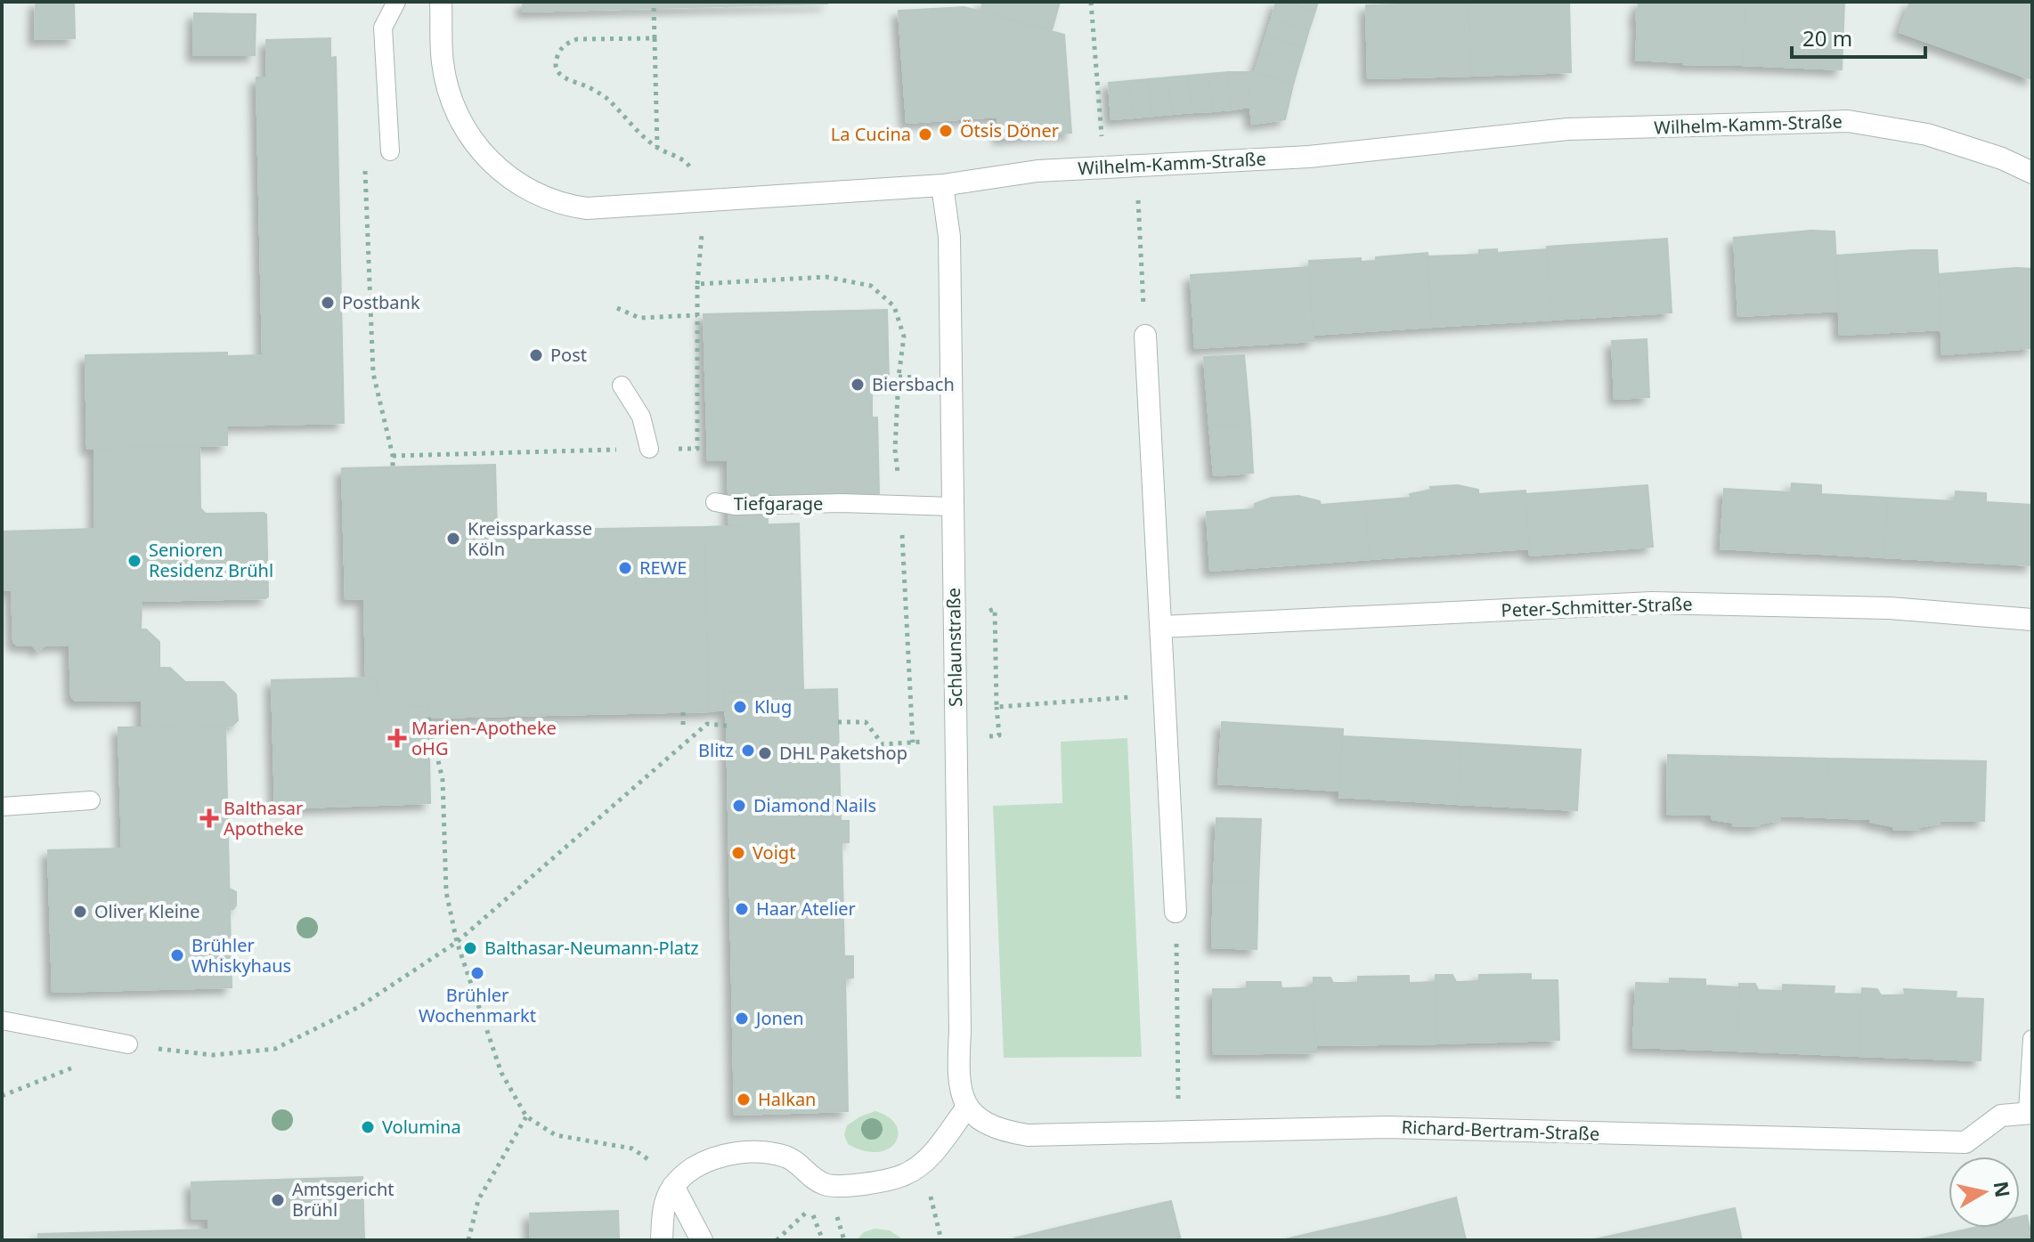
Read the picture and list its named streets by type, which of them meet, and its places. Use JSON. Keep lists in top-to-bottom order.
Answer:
{
  "streets": {
    "street": [
      "Wilhelm-Kamm-Straße",
      "Peter-Schmitter-Straße",
      "Schlaunstraße",
      "Richard-Bertram-Straße"
    ],
    "lane": ["Tiefgarage"]
  },
  "crossings": [
    ["Wilhelm-Kamm-Straße", "Schlaunstraße"],
    ["Tiefgarage", "Schlaunstraße"],
    ["Schlaunstraße", "Richard-Bertram-Straße"]
  ],
  "places": {
    "other": [
      "Ötsis Döner",
      "La Cucina",
      "Postbank",
      "Post",
      "Biersbach",
      "Kreissparkasse Köln",
      "Senioren Residenz Brühl",
      "REWE",
      "Klug",
      "Blitz",
      "DHL Paketshop",
      "Diamond Nails",
      "Voigt",
      "Haar Atelier",
      "Oliver Kleine",
      "Balthasar-Neumann-Platz",
      "Brühler Whiskyhaus",
      "Brühler Wochenmarkt",
      "Jonen",
      "Halkan",
      "Volumina",
      "Amtsgericht Brühl"
    ],
    "health": ["Marien-Apotheke oHG", "Balthasar Apotheke"]
  },
  "scale_bar": "20 m",
  "north": "right"
}
